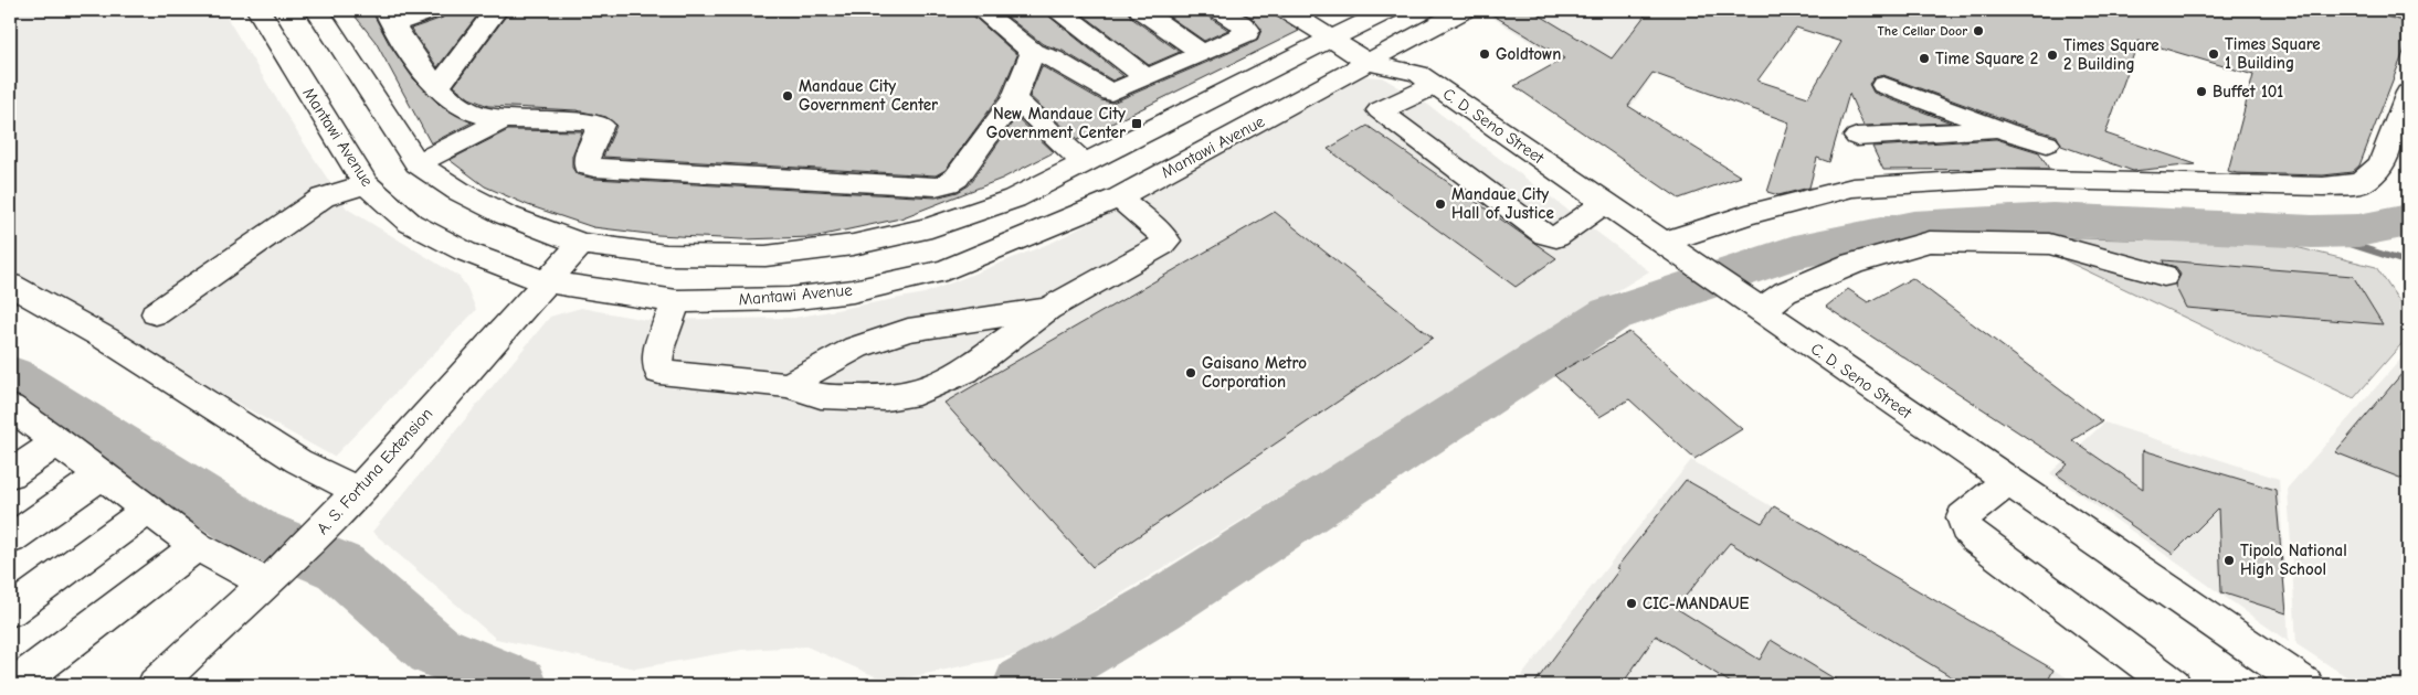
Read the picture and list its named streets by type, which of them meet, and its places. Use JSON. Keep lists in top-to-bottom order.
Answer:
{
  "streets": {
    "street": ["C. D. Seno Street", "Mantawi Avenue", "A. S. Fortuna Extension"]
  },
  "crossings": [
    ["C. D. Seno Street", "Mantawi Avenue"],
    ["Mantawi Avenue", "A. S. Fortuna Extension"]
  ],
  "places": {
    "other": [
      "The Cellar Door",
      "Goldtown",
      "Times Square 1 Building",
      "Times Square 2 Building",
      "Time Square 2",
      "Buffet 101",
      "Mandaue City Government Center",
      "Mandaue City Hall of Justice",
      "Gaisano Metro Corporation",
      "Tipolo National High School",
      "CIC-MANDAUE"
    ],
    "transit": ["New Mandaue City Government Center"]
  }
}
